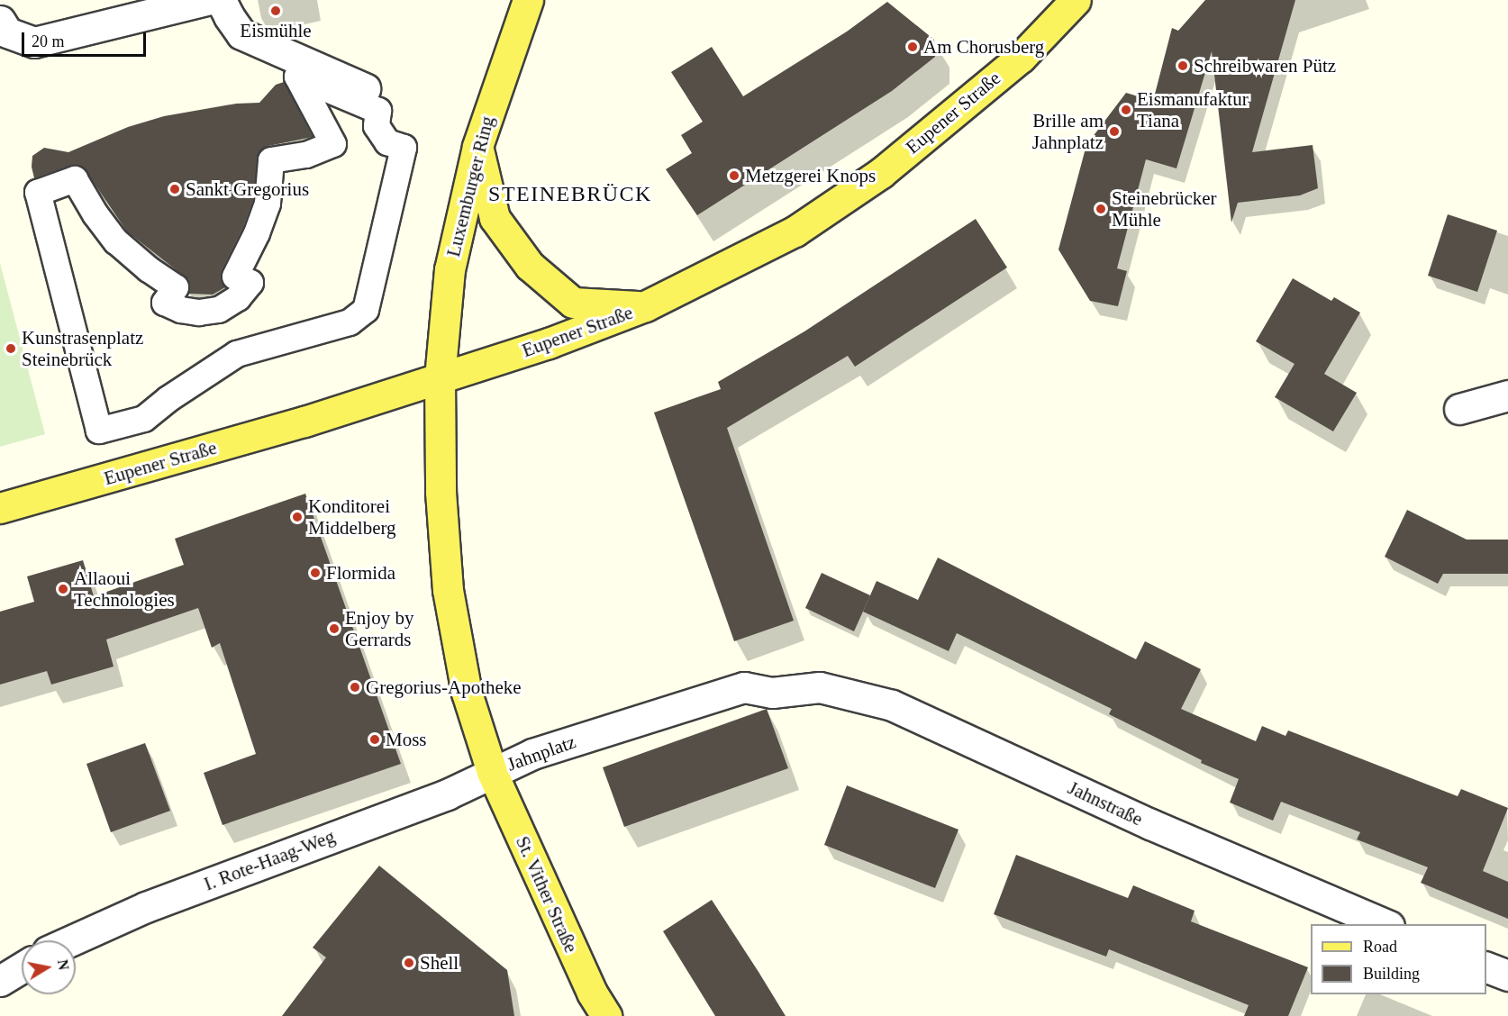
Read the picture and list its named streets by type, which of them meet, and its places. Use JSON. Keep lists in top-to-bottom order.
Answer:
{
  "streets": {
    "main road": [
      "Eupener Straße",
      "Luxemburger Ring",
      "Jahnplatz",
      "St. Vither Straße"
    ],
    "street": ["Jahnstraße", "I. Rote-Haag-Weg"]
  },
  "crossings": [
    ["Eupener Straße", "Luxemburger Ring"],
    ["Eupener Straße", "Jahnplatz"],
    ["Luxemburger Ring", "Jahnplatz"],
    ["Jahnplatz", "Jahnstraße"],
    ["Jahnplatz", "I. Rote-Haag-Weg"],
    ["Jahnplatz", "St. Vither Straße"],
    ["I. Rote-Haag-Weg", "St. Vither Straße"]
  ],
  "districts": ["STEINEBRÜCK"],
  "places": [
    "Eismühle",
    "Am Chorusberg",
    "Schreibwaren Pütz",
    "Eismanufaktur Tiana",
    "Brille am Jahnplatz",
    "Metzgerei Knops",
    "Sankt Gregorius",
    "Steinebrücker Mühle",
    "Kunstrasenplatz Steinebrück",
    "Konditorei Middelberg",
    "Flormida",
    "Allaoui Technologies",
    "Enjoy by Gerrards",
    "Gregorius-Apotheke",
    "Moss",
    "Shell"
  ],
  "legend": ["Road", "Building"],
  "scale_bar": "20 m",
  "north": "right"
}
